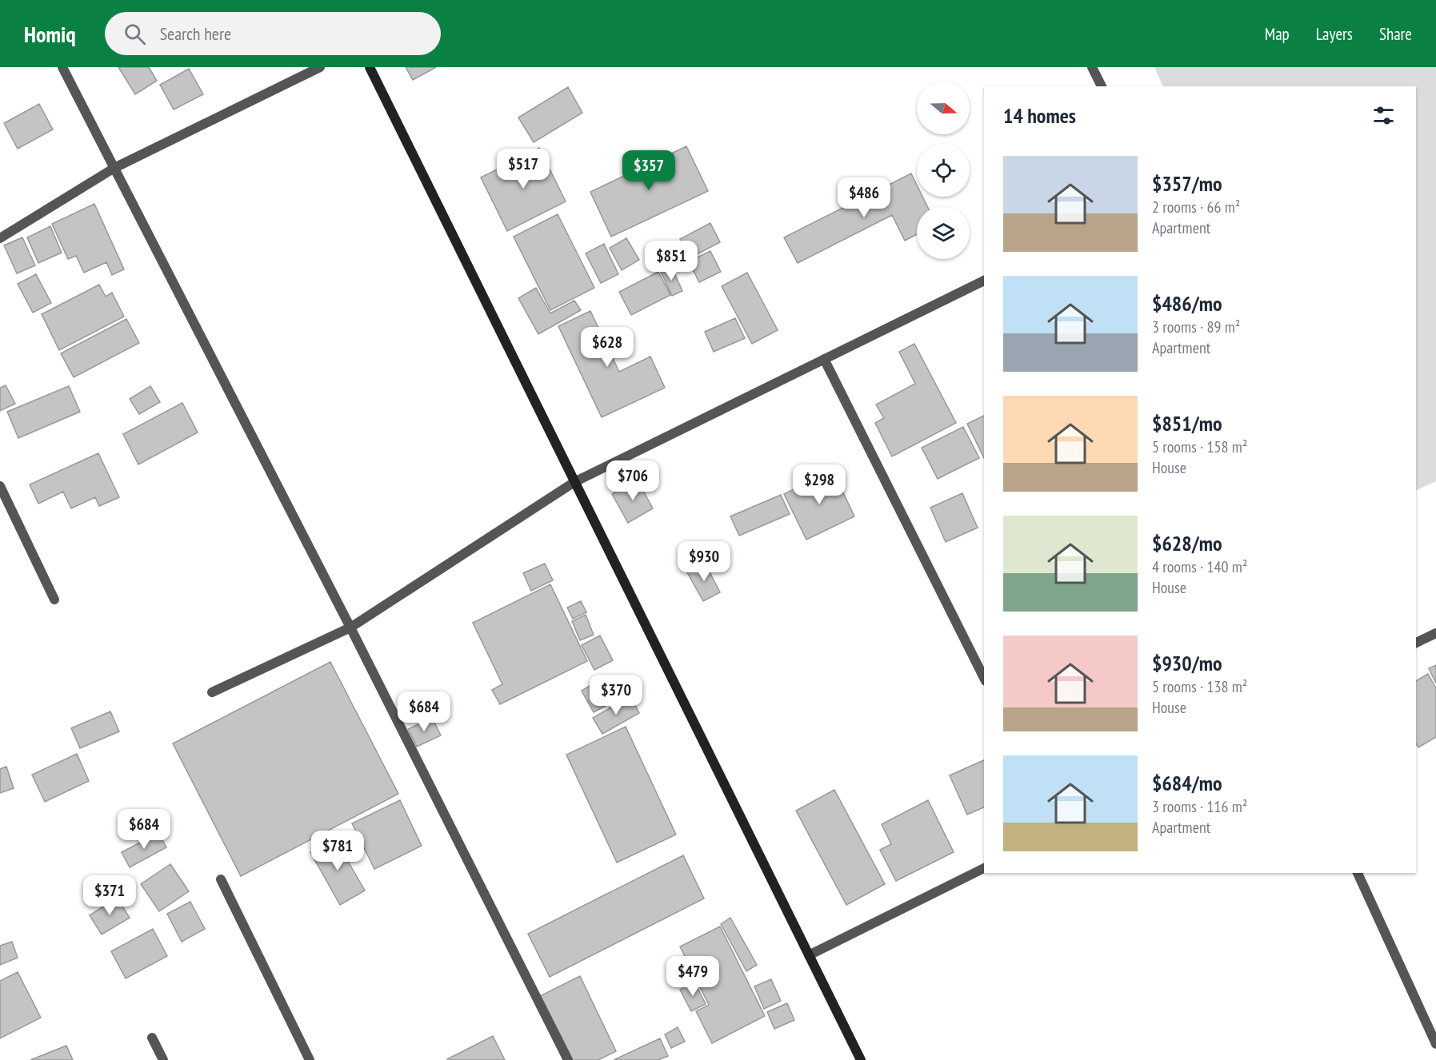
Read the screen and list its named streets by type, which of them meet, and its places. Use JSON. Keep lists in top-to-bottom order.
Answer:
{
  "north": "right",
  "page": {
    "header": "Homiq",
    "search": "Search here",
    "nav": ["Map", "Layers", "Share"],
    "heading": "14 homes",
    "list": [
      {
        "name": "$357/mo",
        "note": "2 rooms · 66 m² · Apartment"
      },
      {
        "name": "$486/mo",
        "note": "3 rooms · 89 m² · Apartment"
      },
      {
        "name": "$851/mo",
        "note": "5 rooms · 158 m² · House"
      },
      {
        "name": "$628/mo",
        "note": "4 rooms · 140 m² · House"
      },
      {
        "name": "$930/mo",
        "note": "5 rooms · 138 m² · House"
      },
      {
        "name": "$684/mo",
        "note": "3 rooms · 116 m² · Apartment"
      }
    ],
    "price": [
      "$517",
      "$357",
      "$486",
      "$851",
      "$628",
      "$706",
      "$298",
      "$930",
      "$370",
      "$684",
      "$684",
      "$781",
      "$371",
      "$479"
    ]
  }
}
